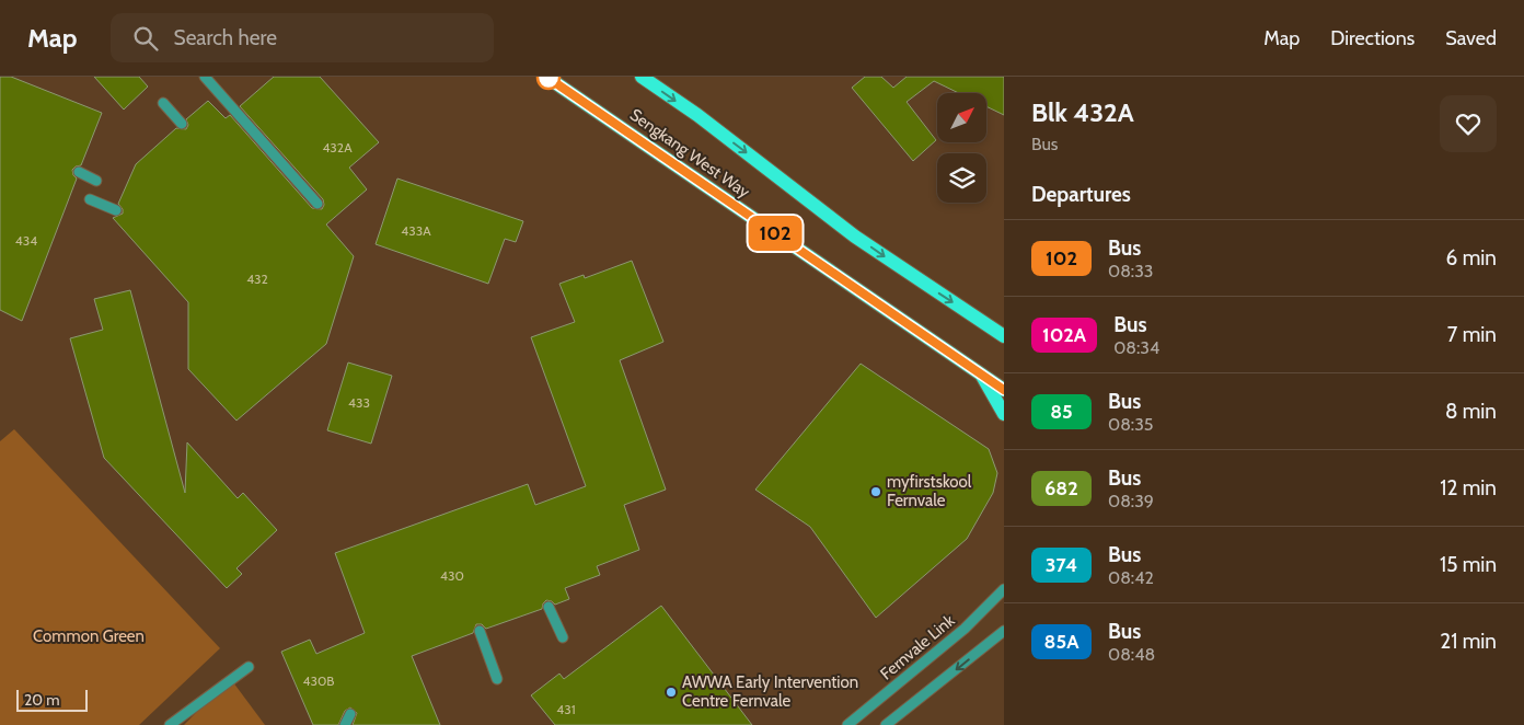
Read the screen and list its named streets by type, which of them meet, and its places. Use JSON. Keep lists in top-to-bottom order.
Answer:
{
  "streets": {
    "main road": ["Sengkang West Way"],
    "street": ["Fernvale Link"]
  },
  "parks": ["Common Green"],
  "places": ["myfirstskool Fernvale", "AWWA Early Intervention Centre Fernvale"],
  "lines": ["bus line 102"],
  "house_numbers": [
    "432A",
    "433A",
    "434",
    "432",
    "433",
    "430",
    "430B",
    "431"
  ],
  "scale_bar": "20 m",
  "north": "top right",
  "page": {
    "header": "Map",
    "search": "Search here",
    "nav": ["Map", "Directions", "Saved"],
    "on_map": "102",
    "heading": [
      ["Blk 432A", "Bus"],
      "Departures"
    ],
    "list": [
      {
        "mark": "102",
        "name": "Bus",
        "note": "08:33",
        "value": "6 min"
      },
      {
        "mark": "102A",
        "name": "Bus",
        "note": "08:34",
        "value": "7 min"
      },
      {
        "mark": "85",
        "name": "Bus",
        "note": "08:35",
        "value": "8 min"
      },
      {
        "mark": "682",
        "name": "Bus",
        "note": "08:39",
        "value": "12 min"
      },
      {
        "mark": "374",
        "name": "Bus",
        "note": "08:42",
        "value": "15 min"
      },
      {
        "mark": "85A",
        "name": "Bus",
        "note": "08:48",
        "value": "21 min"
      }
    ],
    "scale": "20 m"
  }
}
